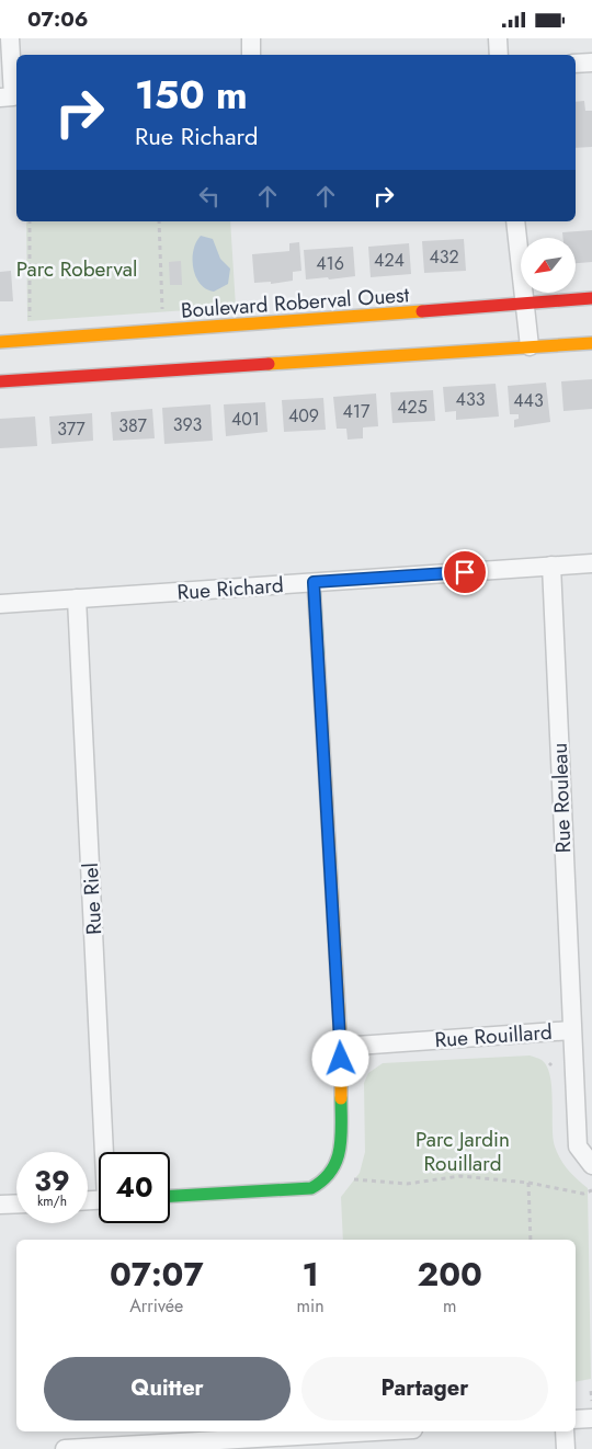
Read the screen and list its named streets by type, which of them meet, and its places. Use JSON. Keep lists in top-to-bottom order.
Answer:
{
  "streets": {
    "street": [
      "Boulevard Roberval Ouest",
      "Rue Richard",
      "Rue Rouleau",
      "Rue Riel",
      "Rue Rouillard"
    ]
  },
  "crossings": [
    ["Rue Richard", "Rue Rouleau"],
    ["Rue Richard", "Rue Riel"],
    ["Rue Rouleau", "Rue Rouillard"]
  ],
  "parks": ["Parc Roberval", "Parc Jardin Rouillard"],
  "house_numbers": [
    "432",
    "424",
    "416",
    "433",
    "443",
    "425",
    "417",
    "409",
    "401",
    "393",
    "387",
    "377"
  ],
  "north": "bottom left",
  "page": {
    "status": "07:06",
    "turn": ["150 m", "Rue Richard"],
    "speed": "39 km/h",
    "limit": "40",
    "eta": [
      "07:07",
      "Arrivée",
      "1",
      "min",
      "200",
      "m"
    ],
    "buttons": ["Quitter", "Partager"]
  }
}
